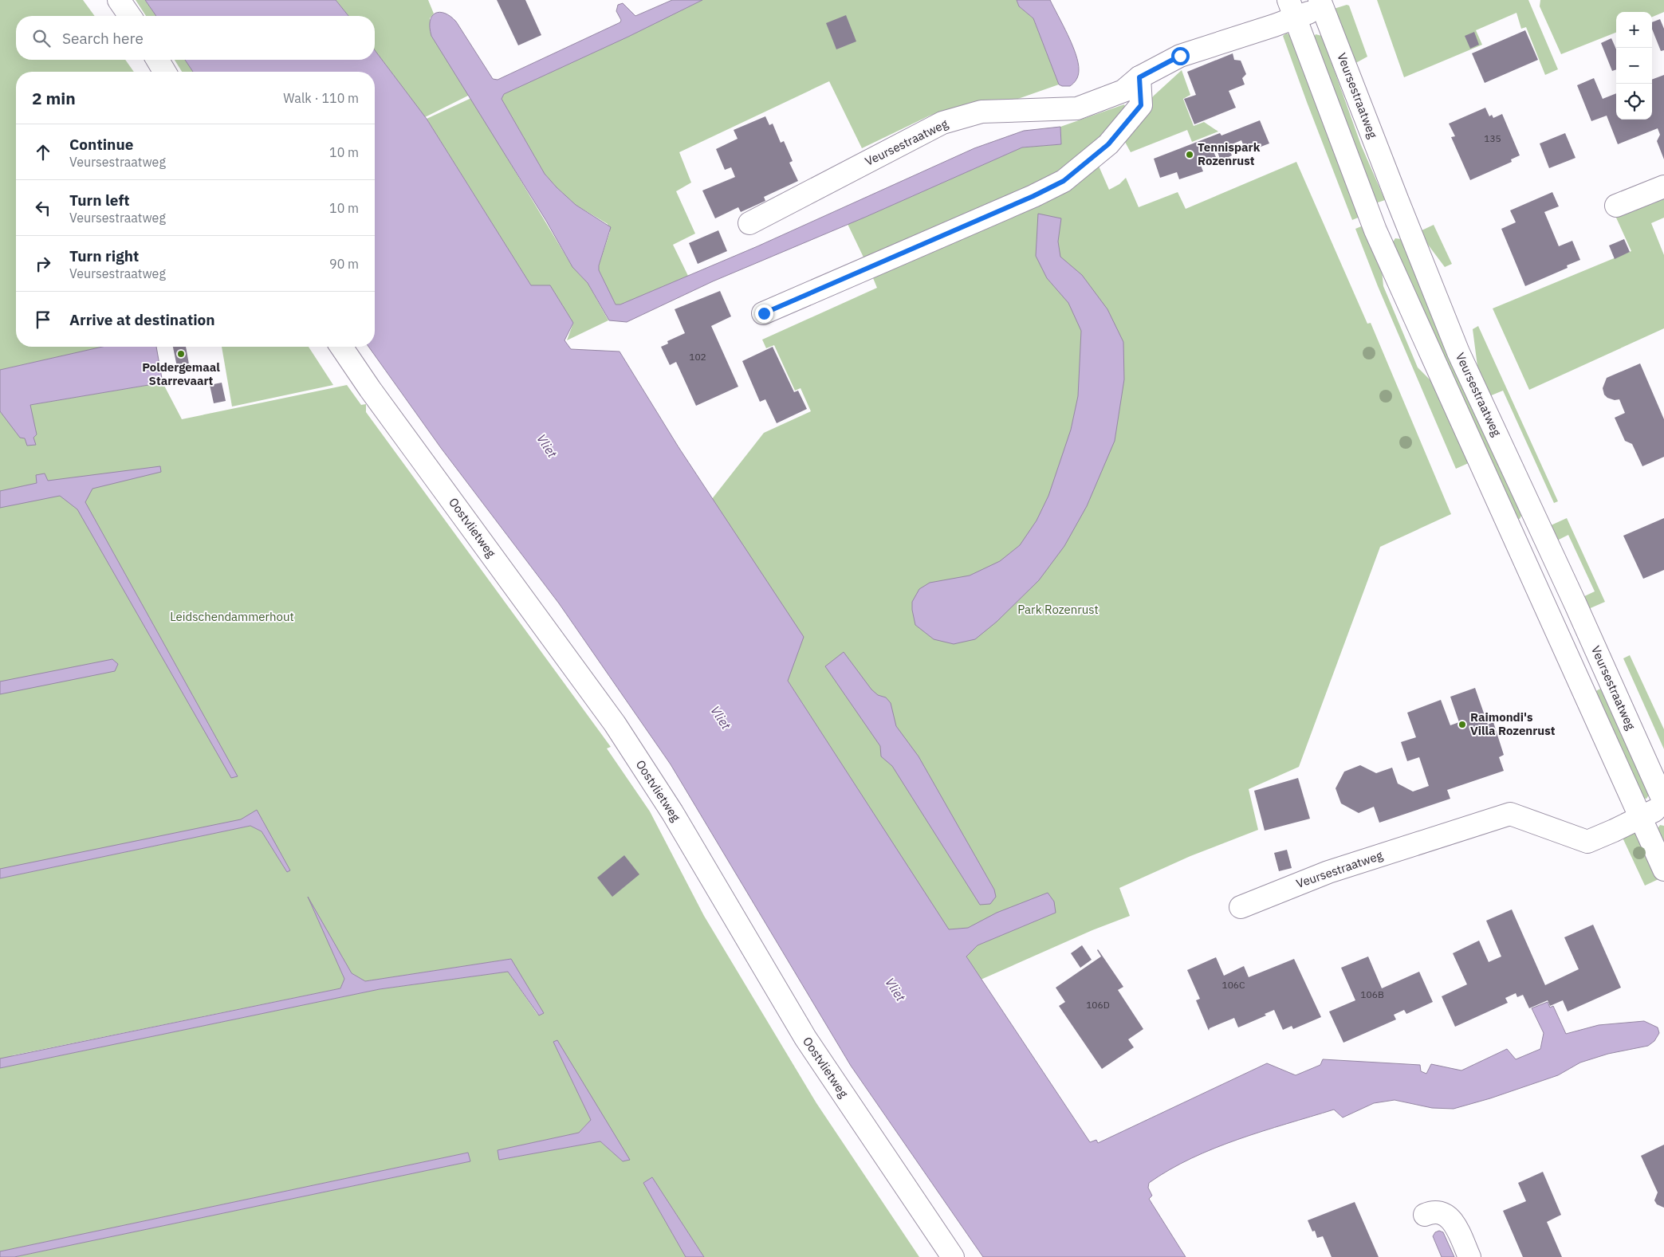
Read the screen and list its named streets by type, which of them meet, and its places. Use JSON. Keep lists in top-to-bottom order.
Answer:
{
  "streets": {
    "street": ["Veursestraatweg", "Oostvlietweg"]
  },
  "water": ["Vliet"],
  "parks": ["Park Rozenrust", "Leidschendammerhout"],
  "places": ["Tennispark Rozenrust", "Poldergemaal Starrevaart", "Raimondi's Villa Rozenrust"],
  "house_numbers": [
    "135",
    "102",
    "106C",
    "106B",
    "106D"
  ],
  "page": {
    "map_buttons": ["+", "−"],
    "search": "Search here",
    "heading": ["2 min", "Walk · 110 m"],
    "list": [
      ["Continue", "Veursestraatweg", "10 m"],
      ["Turn left", "Veursestraatweg", "10 m"],
      ["Turn right", "Veursestraatweg", "90 m"],
      "Arrive at destination"
    ]
  }
}
